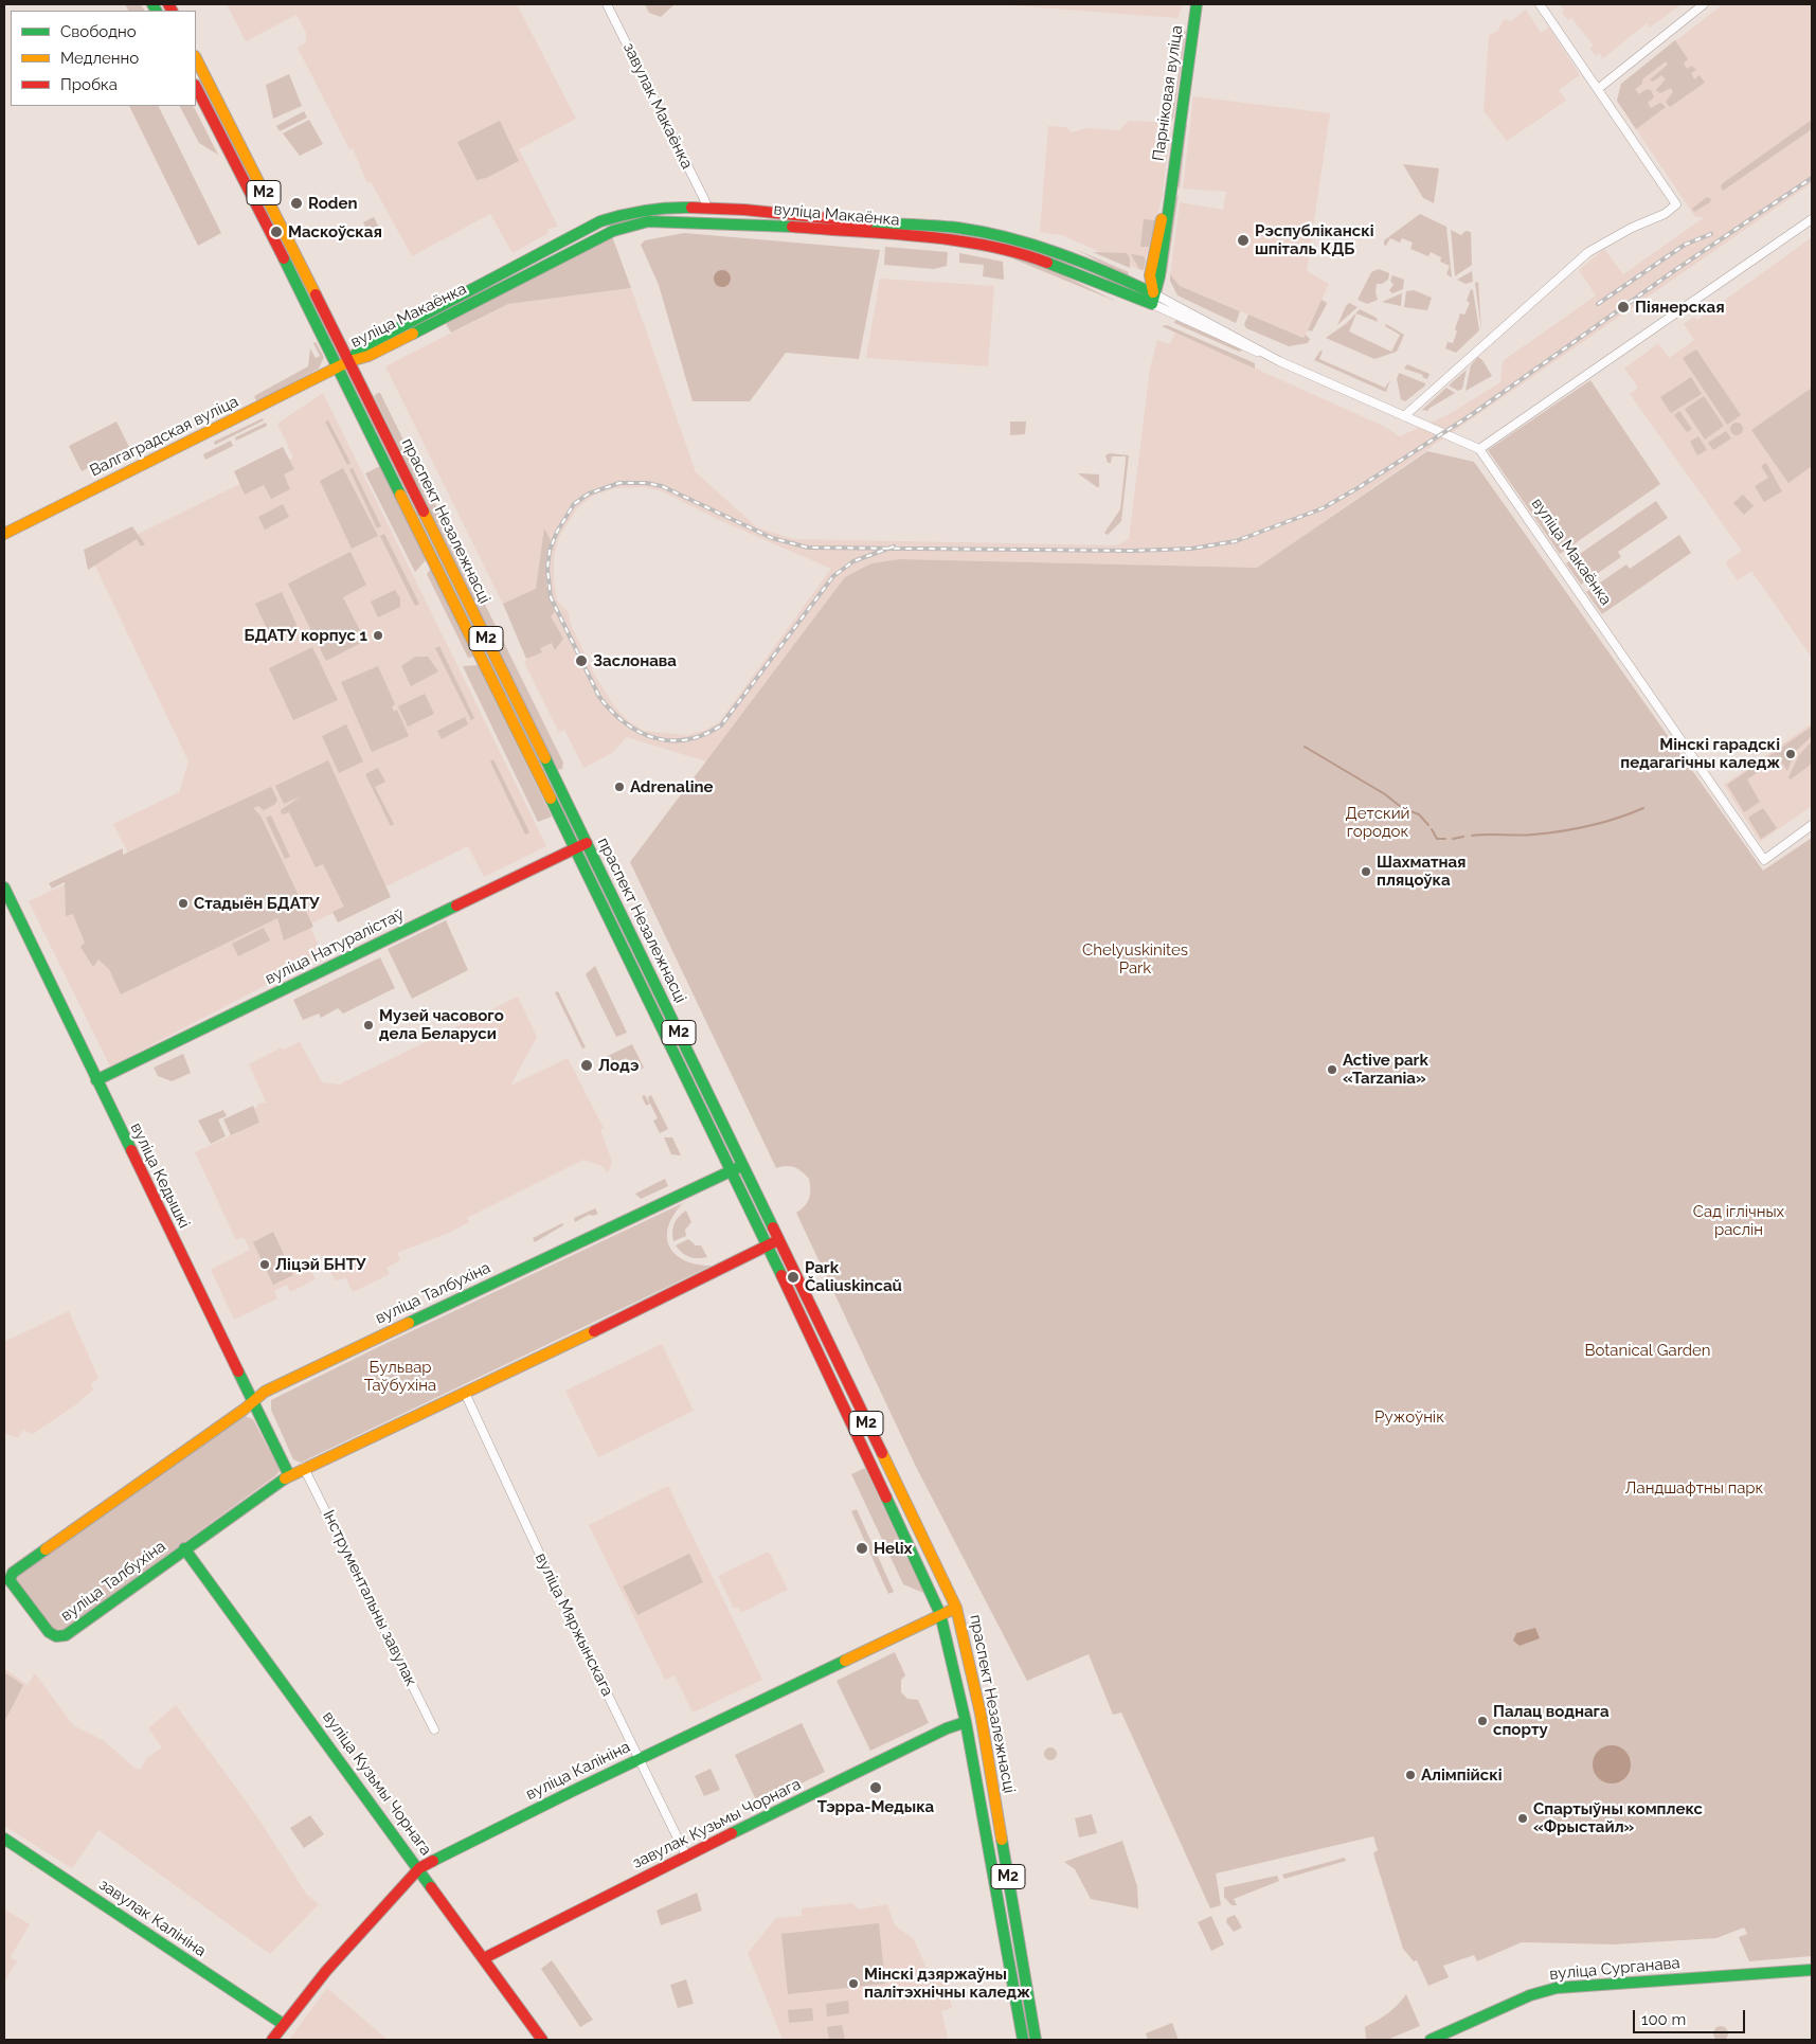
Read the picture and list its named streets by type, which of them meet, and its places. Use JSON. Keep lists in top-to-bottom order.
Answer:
{
  "streets": {
    "main road": [
      "Парніковая вуліца",
      "М2",
      "вуліца Макаёнка",
      "Валгаградская вуліца",
      "праспект Незалежнасці",
      "вуліца Натуралістаў",
      "вуліца Кедышкі",
      "вуліца Талбухіна",
      "вуліца Калініна",
      "вуліца Кузьмы Чорнага",
      "завулак Кузьмы Чорнага",
      "завулак Калініна",
      "вуліца Сурганава"
    ],
    "street": ["завулак Макаёнка", "Інструментальны завулак", "вуліца Мяржынскага"]
  },
  "crossings": [
    ["Парніковая вуліца", "вуліца Макаёнка"],
    ["завулак Макаёнка", "вуліца Макаёнка"],
    ["вуліца Макаёнка", "Валгаградская вуліца"],
    ["вуліца Макаёнка", "праспект Незалежнасці"],
    ["Валгаградская вуліца", "праспект Незалежнасці"],
    ["праспект Незалежнасці", "вуліца Натуралістаў"],
    ["праспект Незалежнасці", "вуліца Талбухіна"],
    ["праспект Незалежнасці", "вуліца Калініна"],
    ["праспект Незалежнасці", "завулак Кузьмы Чорнага"],
    ["вуліца Натуралістаў", "вуліца Кедышкі"],
    ["вуліца Кедышкі", "вуліца Талбухіна"],
    ["вуліца Талбухіна", "Інструментальны завулак"],
    ["вуліца Талбухіна", "вуліца Мяржынскага"],
    ["вуліца Талбухіна", "вуліца Кузьмы Чорнага"],
    ["вуліца Мяржынскага", "вуліца Калініна"],
    ["вуліца Мяржынскага", "завулак Кузьмы Чорнага"],
    ["вуліца Калініна", "вуліца Кузьмы Чорнага"],
    ["вуліца Калініна", "завулак Калініна"],
    ["вуліца Кузьмы Чорнага", "завулак Кузьмы Чорнага"]
  ],
  "parks": [
    "Детский городок",
    "Chelyuskinites Park",
    "Сад іглічных раслін",
    "Botanical Garden",
    "Бульвар Таўбухіна",
    "Ружоўнік",
    "Ландшафтны парк"
  ],
  "places": [
    "Roden",
    "Маскоўская",
    "Рэспубліканскі шпіталь КДБ",
    "Піянерская",
    "БДАТУ корпус 1",
    "Заслонава",
    "Мінскі гарадскі педагагічны каледж",
    "Adrenaline",
    "Шахматная пляцоўка",
    "Стадыён БДАТУ",
    "Музей часового дела Беларуси",
    "Лодэ",
    "Active park «Tarzania»",
    "Ліцэй БНТУ",
    "Park Čaliuskincaŭ",
    "Helix",
    "Палац воднага спорту",
    "Алімпійскі",
    "Тэрра-Медыка",
    "Спартыўны комплекс «Фрыстайл»",
    "Мінскі дзяржаўны палітэхнічны каледж"
  ],
  "legend": ["Свободно", "Медленно", "Пробка"],
  "scale_bar": "100 m"
}
